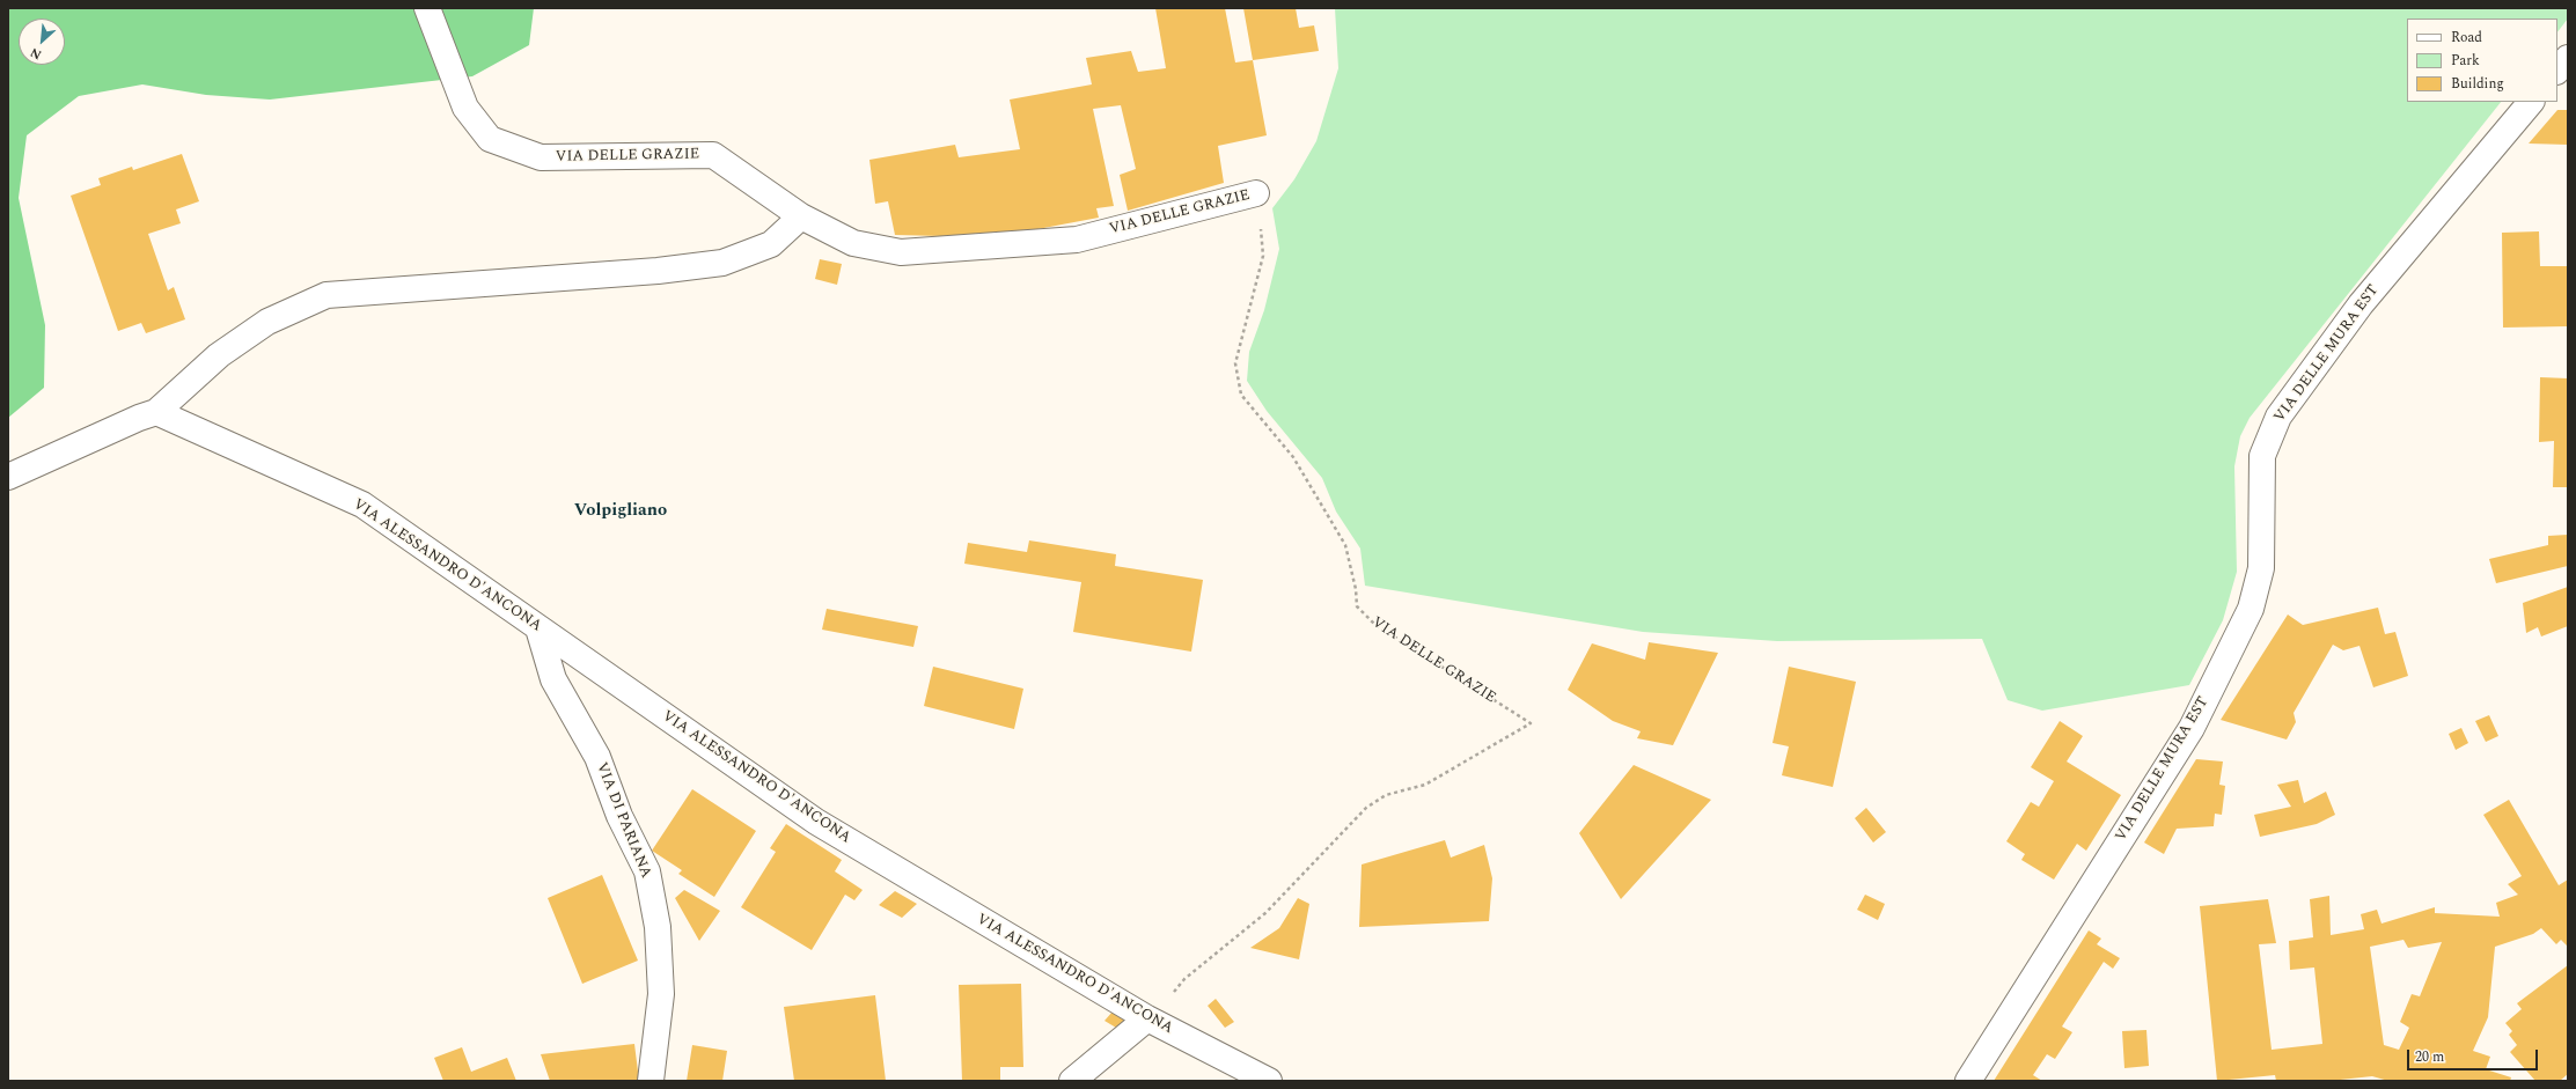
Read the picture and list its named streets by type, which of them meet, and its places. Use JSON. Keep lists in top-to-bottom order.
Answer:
{
  "streets": {
    "street": [
      "VIA DELLE GRAZIE",
      "VIA DELLE MURA EST",
      "VIA ALESSANDRO D'ANCONA",
      "VIA DI PARIANA"
    ]
  },
  "crossings": [
    ["VIA DELLE GRAZIE", "VIA ALESSANDRO D'ANCONA"],
    ["VIA ALESSANDRO D'ANCONA", "VIA DI PARIANA"]
  ],
  "districts": ["Volpigliano"],
  "legend": ["Road", "Park", "Building"],
  "scale_bar": "20 m",
  "north": "bottom left"
}
